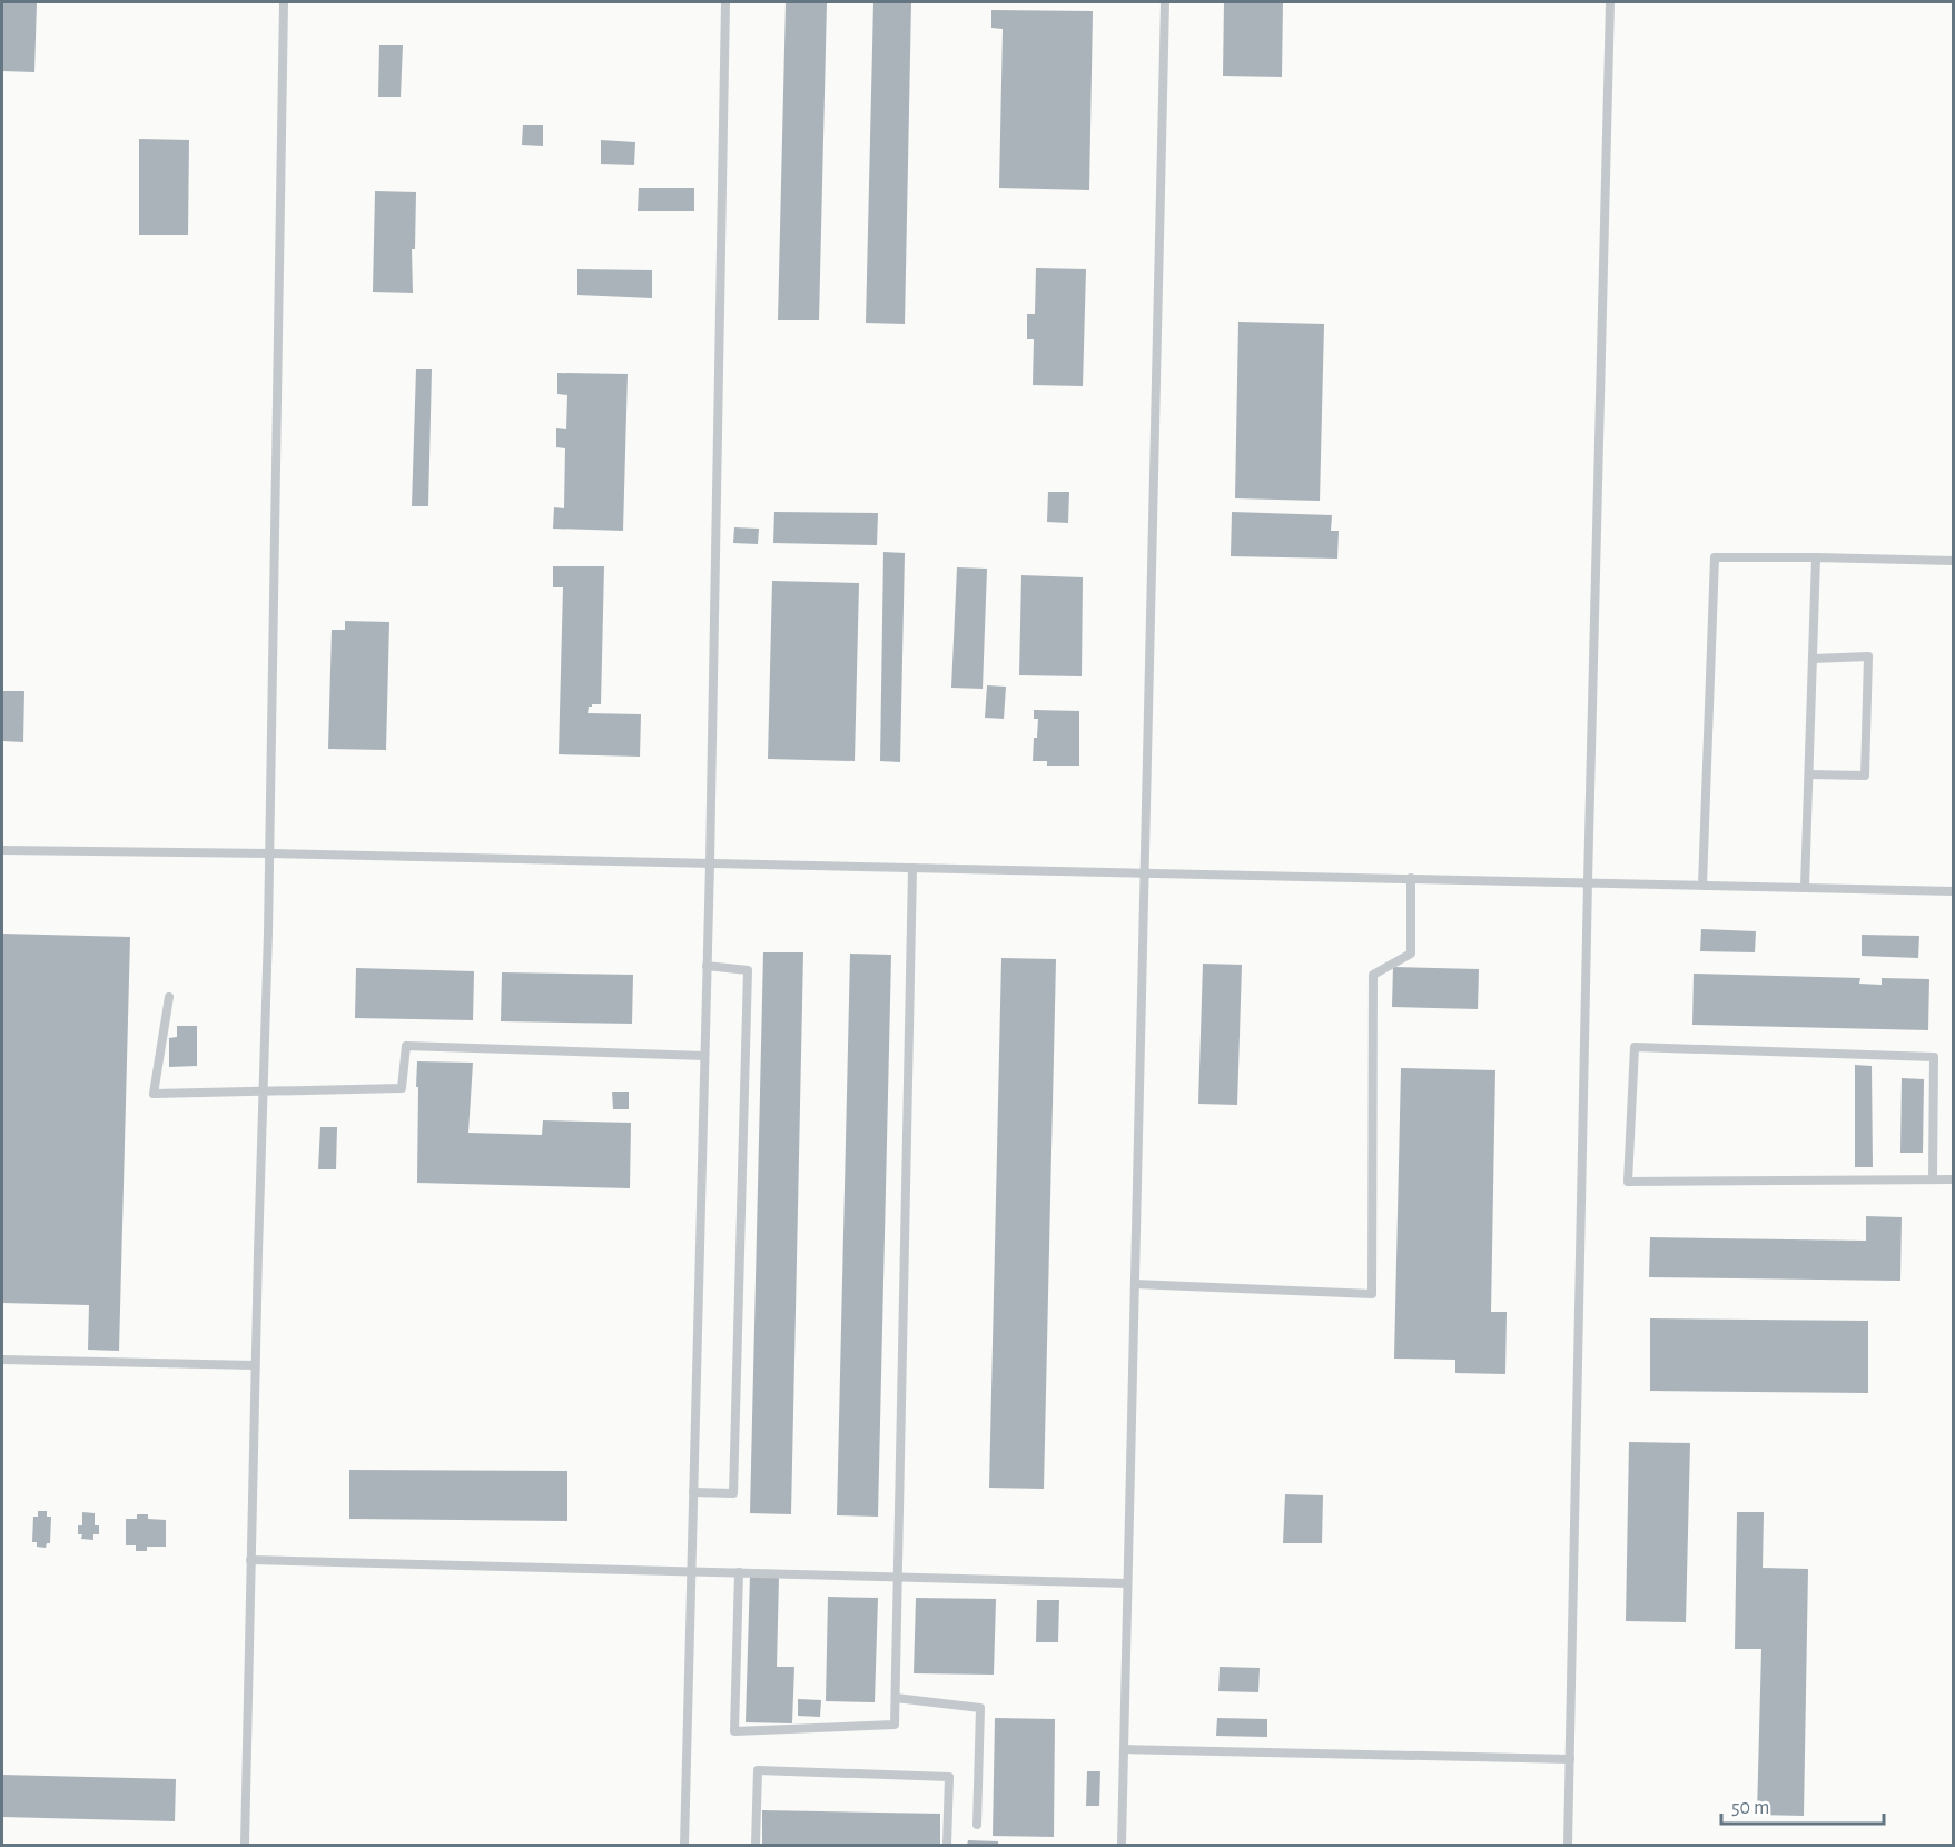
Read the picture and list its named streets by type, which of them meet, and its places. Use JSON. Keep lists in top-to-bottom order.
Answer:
{
  "scale_bar": "50 m"
}
